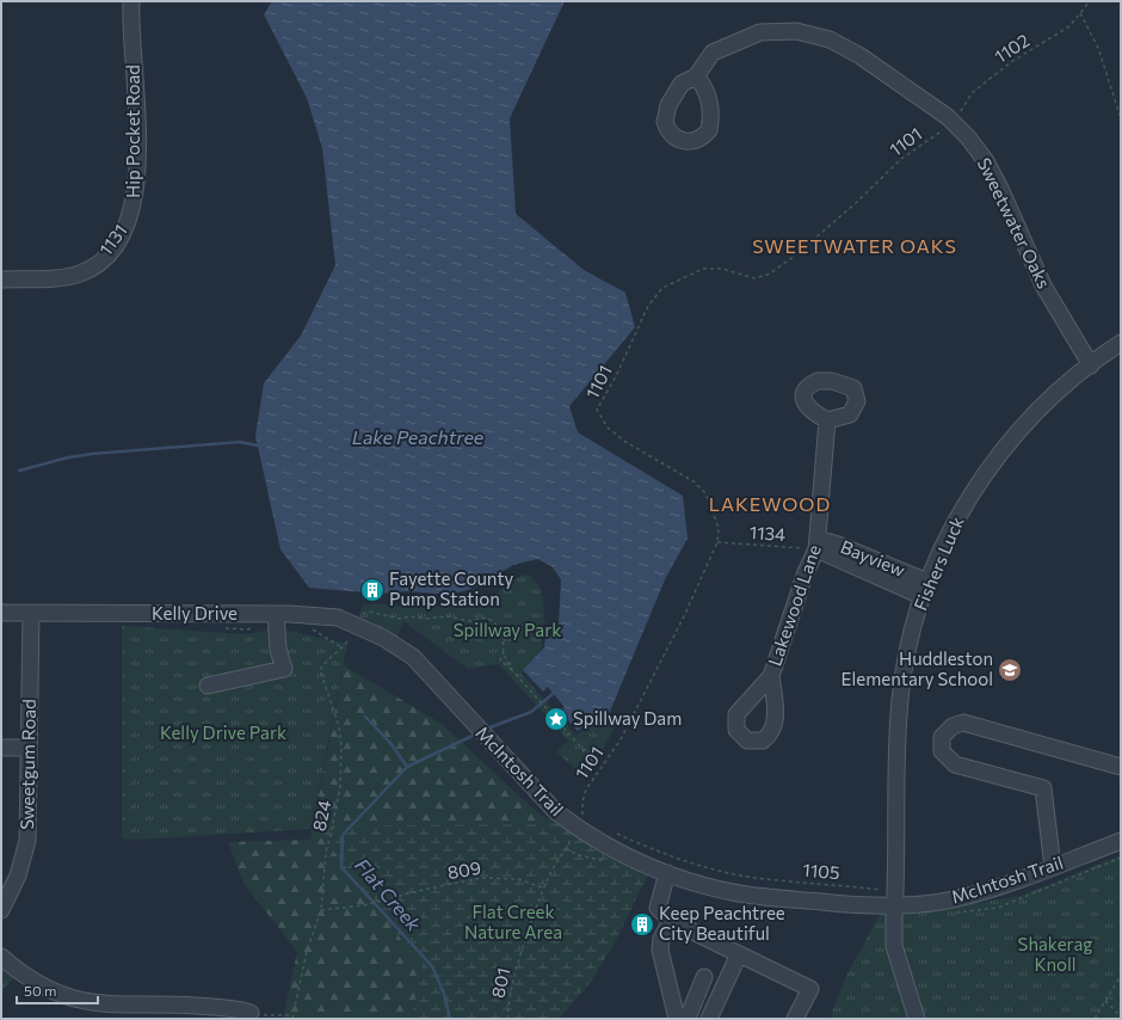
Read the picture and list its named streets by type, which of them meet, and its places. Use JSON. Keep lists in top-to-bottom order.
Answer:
{
  "streets": {
    "street": [
      "Hip Pocket Road",
      "Sweetwater Oaks",
      "Bayview",
      "Fishers Luck",
      "Lakewood Lane",
      "Kelly Drive",
      "Sweetgum Road",
      "McIntosh Trail"
    ],
    "path": [
      "1102",
      "1101",
      "1134",
      "824",
      "809",
      "1105",
      "801"
    ]
  },
  "crossings": [
    ["1102", "1101"],
    ["1102", "Sweetwater Oaks"],
    ["1101", "Sweetwater Oaks"],
    ["1101", "1134"],
    ["Sweetwater Oaks", "Fishers Luck"],
    ["1134", "Bayview"],
    ["1134", "Lakewood Lane"],
    ["Bayview", "Fishers Luck"],
    ["Bayview", "Lakewood Lane"],
    ["Fishers Luck", "McIntosh Trail"],
    ["Fishers Luck", "1105"],
    ["Kelly Drive", "Sweetgum Road"],
    ["Kelly Drive", "McIntosh Trail"],
    ["McIntosh Trail", "1105"],
    ["824", "809"],
    ["809", "801"]
  ],
  "districts": ["SWEETWATER OAKS", "LAKEWOOD"],
  "water": ["Lake Peachtree", "Flat Creek"],
  "parks": [
    "Spillway Park",
    "Kelly Drive Park",
    "Flat Creek Nature Area",
    "Shakerag Knoll"
  ],
  "places": {
    "building": ["Fayette County Pump Station", "Keep Peachtree City Beautiful"],
    "school or university": ["Huddleston Elementary School"],
    "place": ["Spillway Dam"]
  },
  "scale_bar": "50 m"
}
